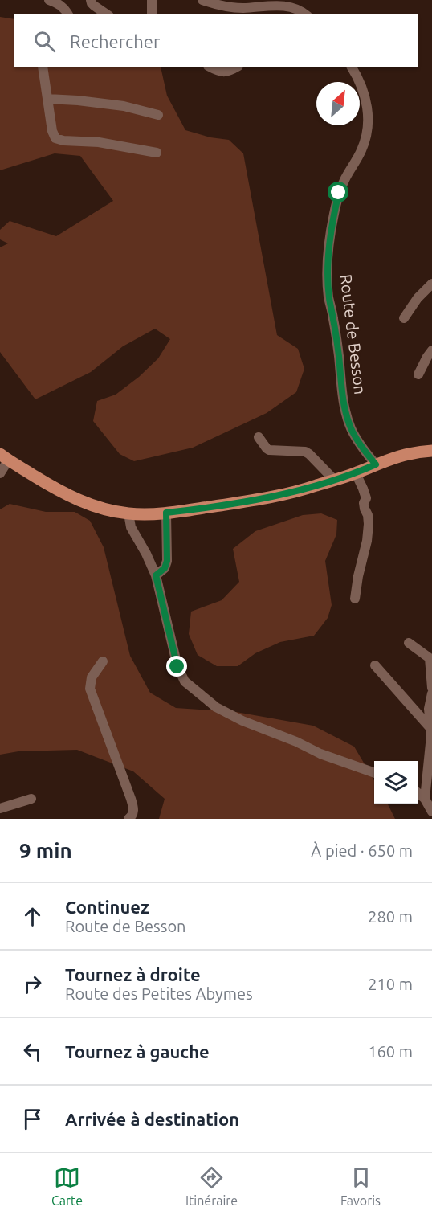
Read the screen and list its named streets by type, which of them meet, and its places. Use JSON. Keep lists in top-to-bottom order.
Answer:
{
  "streets": {
    "street": ["Route de Besson"]
  },
  "north": "top right",
  "page": {
    "search": "Rechercher",
    "heading": ["9 min", "À pied · 650 m"],
    "list": [
      ["Continuez", "Route de Besson", "280 m"],
      ["Tournez à droite", "Route des Petites Abymes", "210 m"],
      ["Tournez à gauche", "160 m"],
      "Arrivée à destination"
    ],
    "nav": ["Carte", "Itinéraire", "Favoris"]
  }
}
